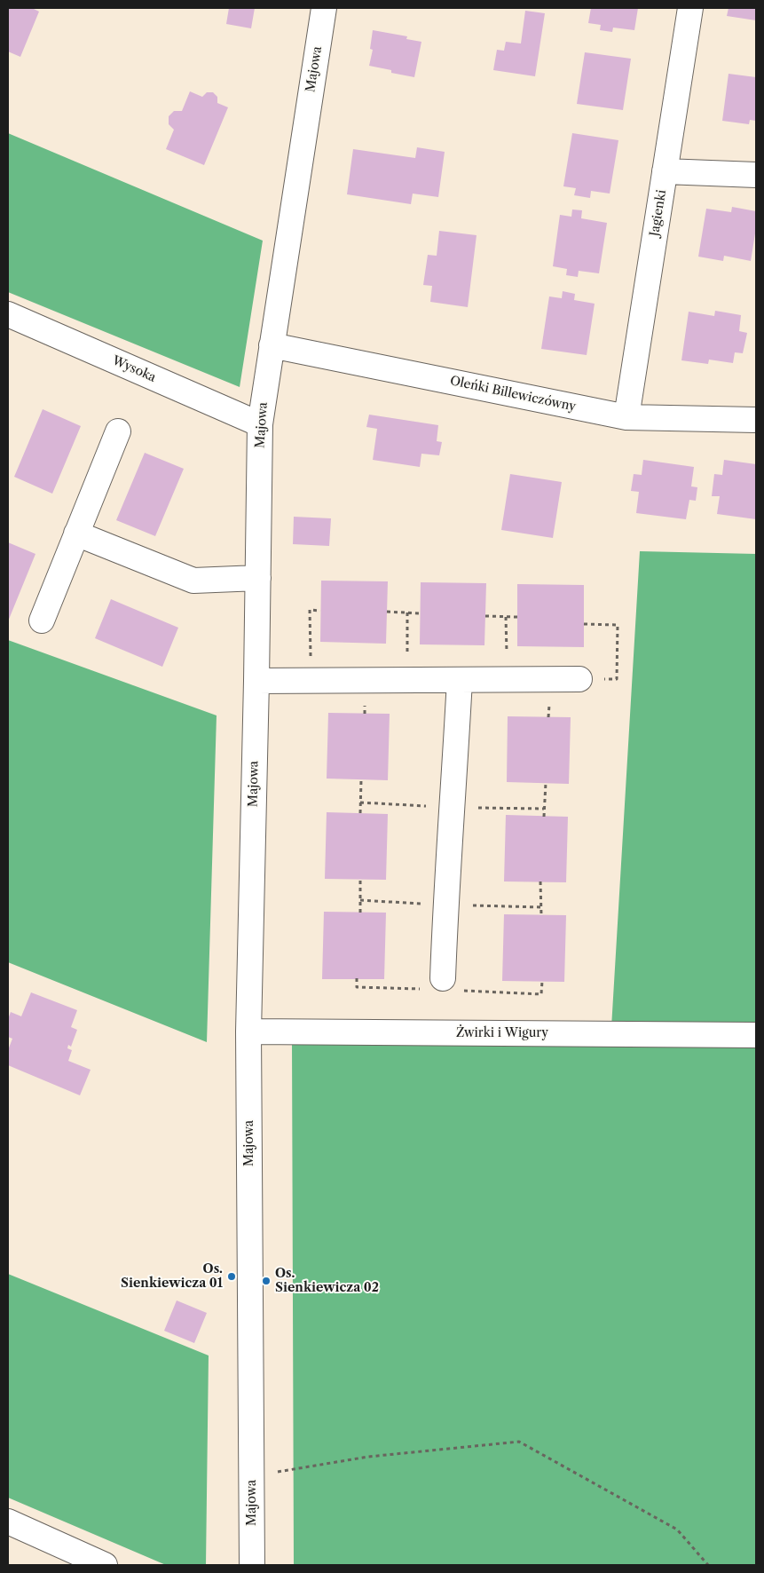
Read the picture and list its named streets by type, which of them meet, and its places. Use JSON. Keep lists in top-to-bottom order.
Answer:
{
  "streets": {
    "street": [
      "Majowa",
      "Jagienki",
      "Wysoka",
      "Oleńki Billewiczówny",
      "Żwirki i Wigury"
    ]
  },
  "crossings": [
    ["Majowa", "Wysoka"],
    ["Majowa", "Oleńki Billewiczówny"],
    ["Majowa", "Żwirki i Wigury"],
    ["Jagienki", "Oleńki Billewiczówny"]
  ],
  "places": ["Os. Sienkiewicza 01", "Os. Sienkiewicza 02"]
}
